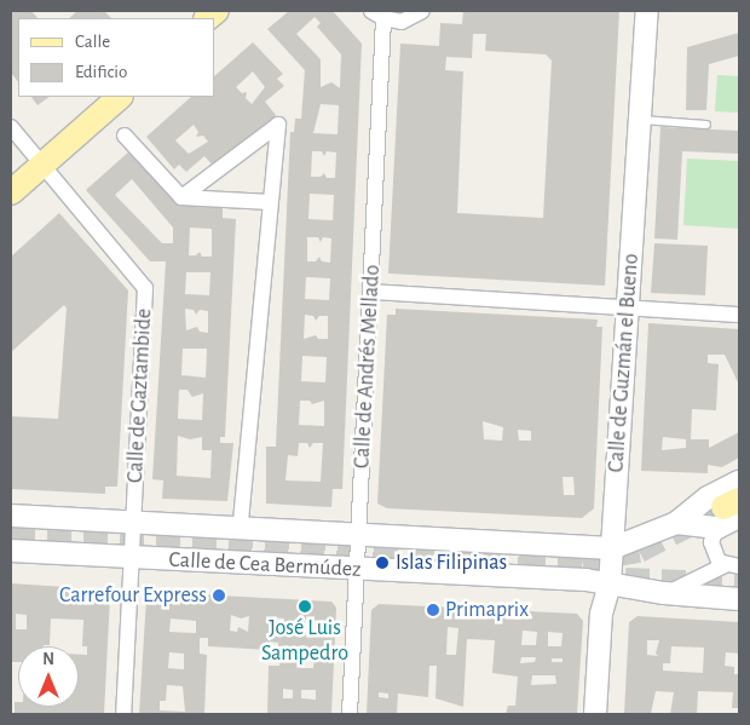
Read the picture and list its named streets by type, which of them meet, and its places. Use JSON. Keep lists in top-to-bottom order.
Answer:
{
  "streets": {
    "street": [
      "Calle de Guzmán el Bueno",
      "Calle de Andrés Mellado",
      "Calle de Gaztambide",
      "Calle de Cea Bermúdez"
    ]
  },
  "crossings": [
    ["Calle de Guzmán el Bueno", "Calle de Cea Bermúdez"],
    ["Calle de Andrés Mellado", "Calle de Cea Bermúdez"],
    ["Calle de Gaztambide", "Calle de Cea Bermúdez"]
  ],
  "places": [
    "Islas Filipinas",
    "Carrefour Express",
    "José Luis Sampedro",
    "Primaprix"
  ],
  "legend": ["Calle", "Edificio"],
  "north": "top"
}
